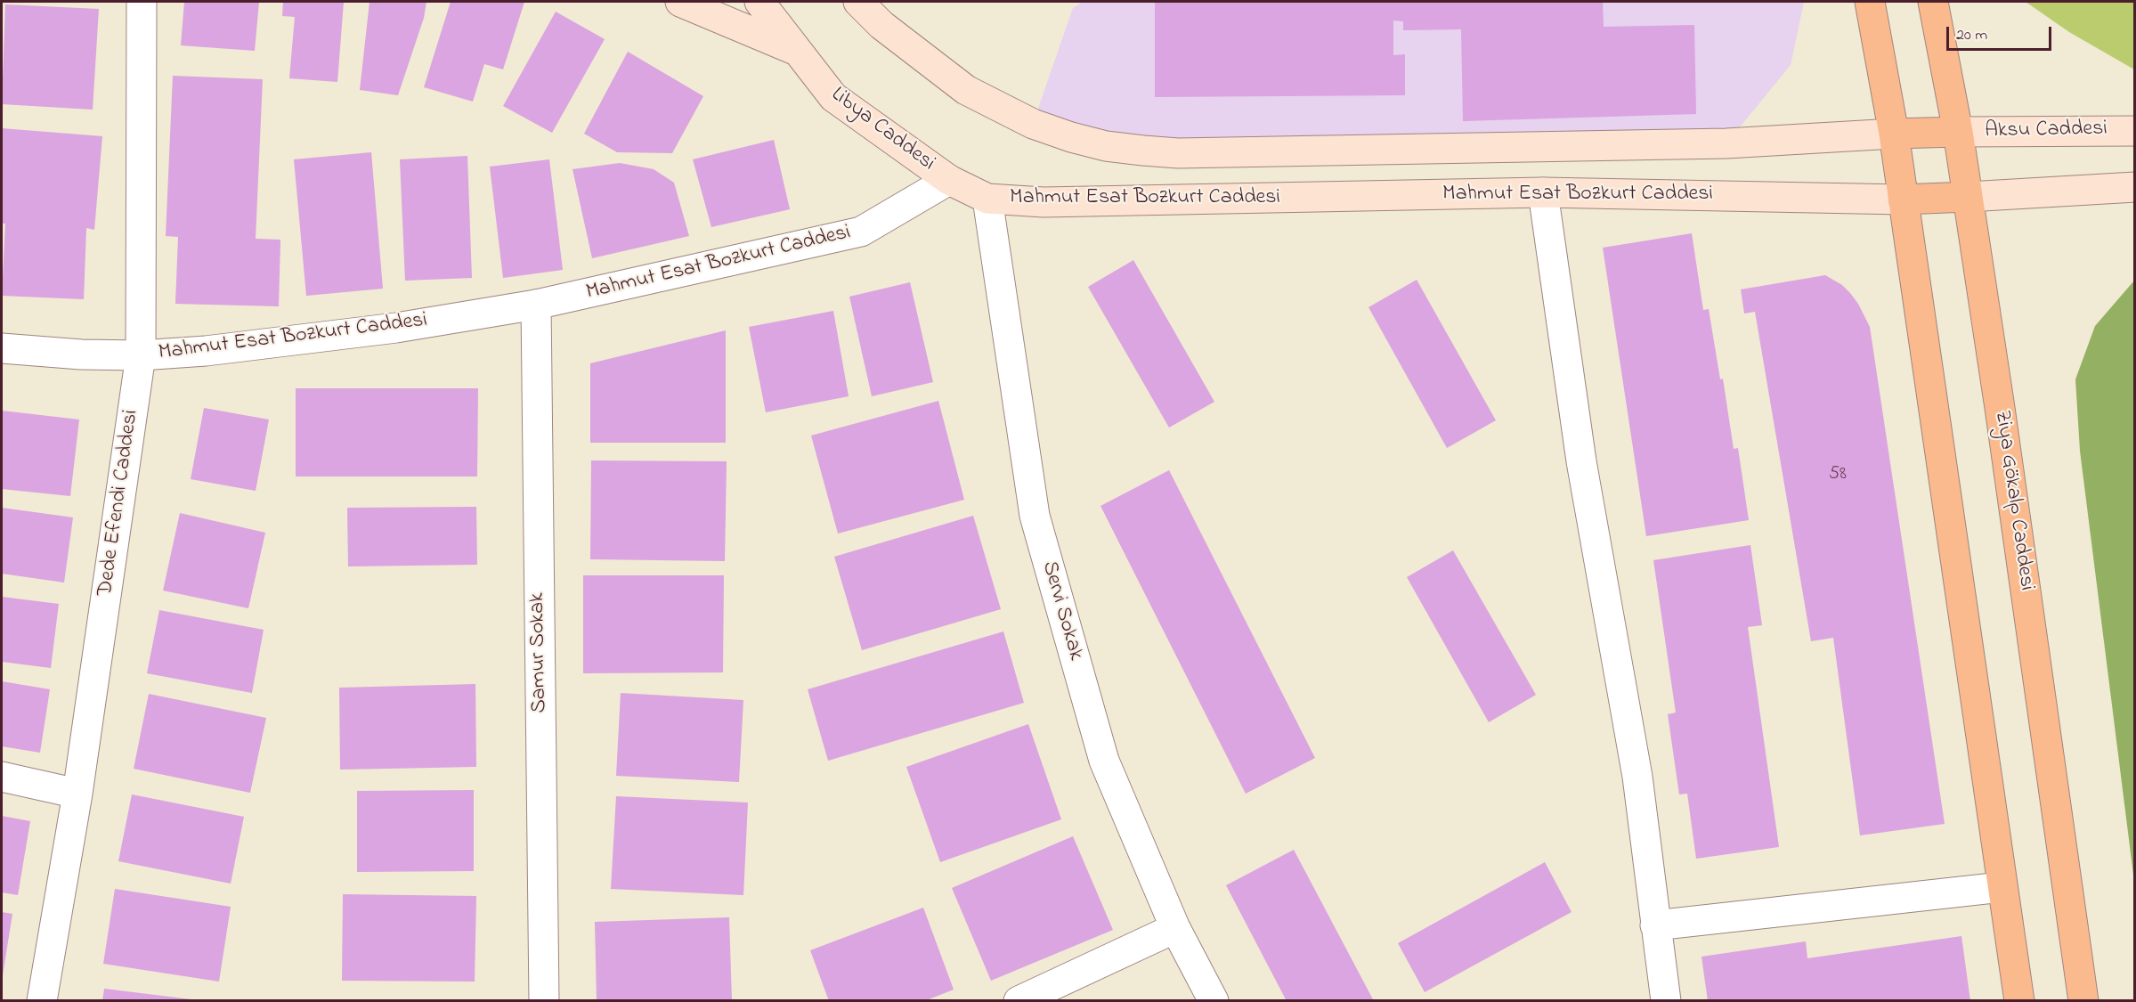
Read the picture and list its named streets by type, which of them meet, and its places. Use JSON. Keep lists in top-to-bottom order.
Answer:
{
  "streets": {
    "main road": [
      "Libya Caddesi",
      "Aksu Caddesi",
      "Mahmut Esat Bozkurt Caddesi",
      "Ziya Gökalp Caddesi"
    ],
    "street": ["Dede Efendi Caddesi", "Servi Sokak", "Samur Sokak"]
  },
  "crossings": [
    ["Libya Caddesi", "Mahmut Esat Bozkurt Caddesi"],
    ["Aksu Caddesi", "Ziya Gökalp Caddesi"],
    ["Mahmut Esat Bozkurt Caddesi", "Dede Efendi Caddesi"],
    ["Mahmut Esat Bozkurt Caddesi", "Servi Sokak"],
    ["Mahmut Esat Bozkurt Caddesi", "Samur Sokak"]
  ],
  "house_numbers": ["58"],
  "scale_bar": "20 m"
}
